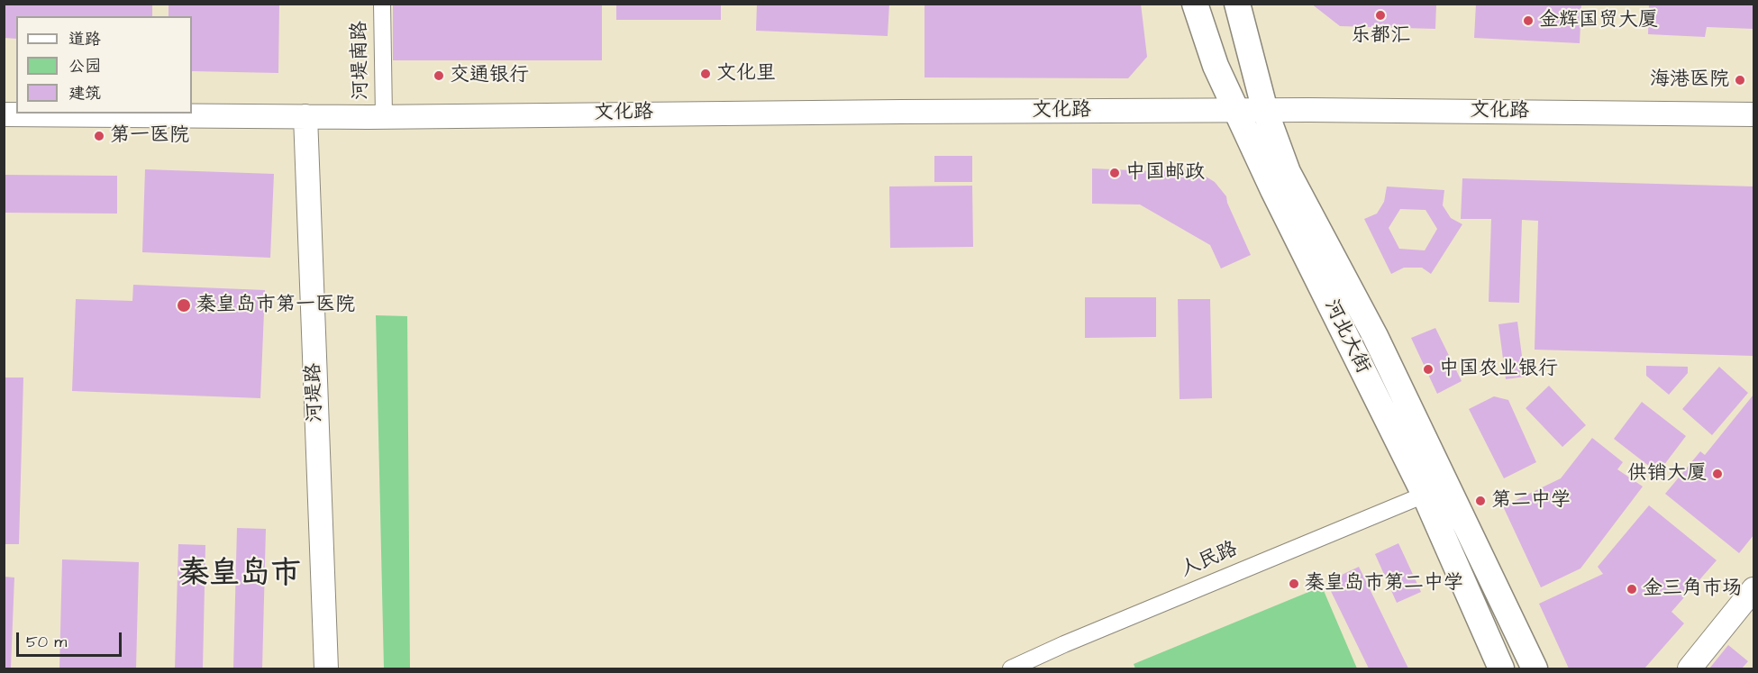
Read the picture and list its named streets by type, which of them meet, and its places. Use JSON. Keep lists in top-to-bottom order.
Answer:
{
  "streets": {
    "main road": ["文化路", "河北大街", "河堤路"],
    "street": ["河堤南路", "人民路"]
  },
  "crossings": [
    ["河堤南路", "文化路"],
    ["文化路", "河北大街"],
    ["文化路", "河堤路"],
    ["河北大街", "人民路"]
  ],
  "districts": ["秦皇岛市"],
  "places": [
    "乐都汇",
    "金辉国贸大厦",
    "文化里",
    "交通银行",
    "海港医院",
    "第一医院",
    "中国邮政",
    "秦皇岛市第一医院",
    "中国农业银行",
    "供销大厦",
    "第二中学",
    "秦皇岛市第二中学",
    "金三角市场"
  ],
  "legend": ["道路", "公园", "建筑"],
  "scale_bar": "50 m"
}
